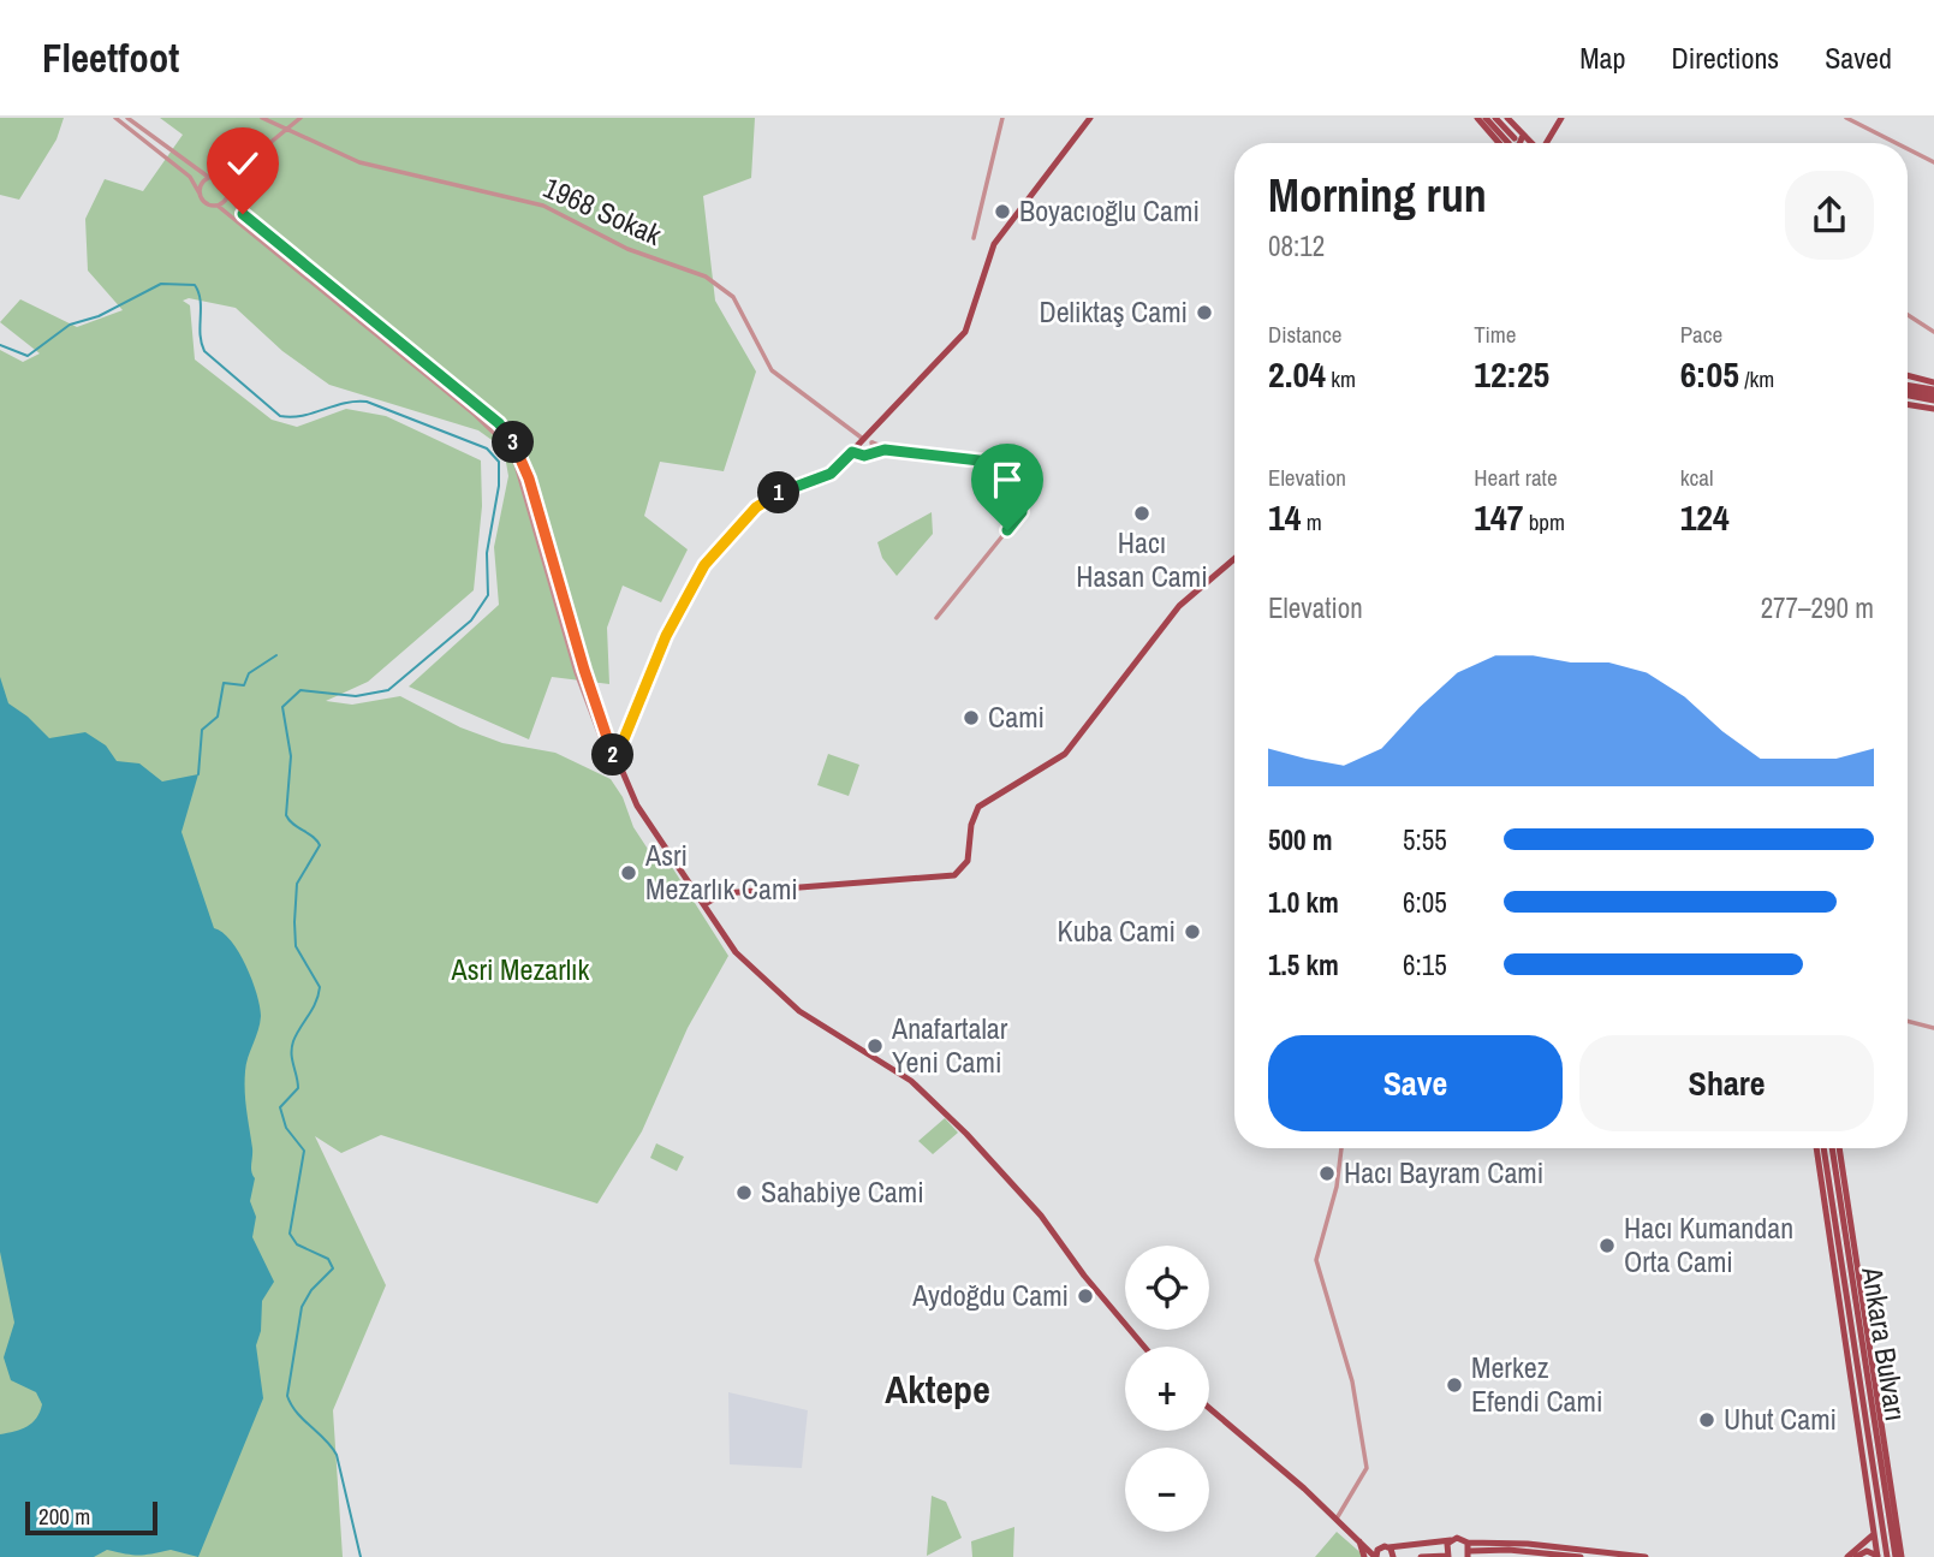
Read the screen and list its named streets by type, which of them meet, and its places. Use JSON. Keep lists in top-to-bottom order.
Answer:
{
  "streets": {
    "main road": ["Ankara Bulvarı"],
    "street": ["1968 Sokak"]
  },
  "districts": ["Aktepe"],
  "parks": ["Asri Mezarlık"],
  "places": [
    "Boyacıoğlu Cami",
    "Deliktaş Cami",
    "Hacı Hasan Cami",
    "Cami",
    "Asri Mezarlık Cami",
    "Kuba Cami",
    "Anafartalar Yeni Cami",
    "Hacı Bayram Cami",
    "Sahabiye Cami",
    "Hacı Kumandan Orta Cami",
    "Aydoğdu Cami",
    "Merkez Efendi Cami",
    "Uhut Cami"
  ],
  "scale_bar": "200 m",
  "page": {
    "header": "Fleetfoot",
    "nav": ["Map", "Directions", "Saved"],
    "heading": ["Morning run", "08:12"],
    "stats": [
      ["Distance", "2.04 km"],
      ["Time", "12:25"],
      ["Pace", "6:05 /km"],
      ["Elevation", "14 m"],
      ["Heart rate", "147 bpm"],
      ["kcal", "124"]
    ],
    "pins": ["3", "1", "2"],
    "chart": ["Elevation", "277–290 m"],
    "list": [
      {
        "name": "500 m",
        "note": "5:55"
      },
      {
        "name": "1.0 km",
        "note": "6:05"
      },
      {
        "name": "1.5 km",
        "note": "6:15"
      }
    ],
    "buttons": ["Save", "Share"],
    "map_buttons": ["+", "−"],
    "scale": "200 m"
  }
}
